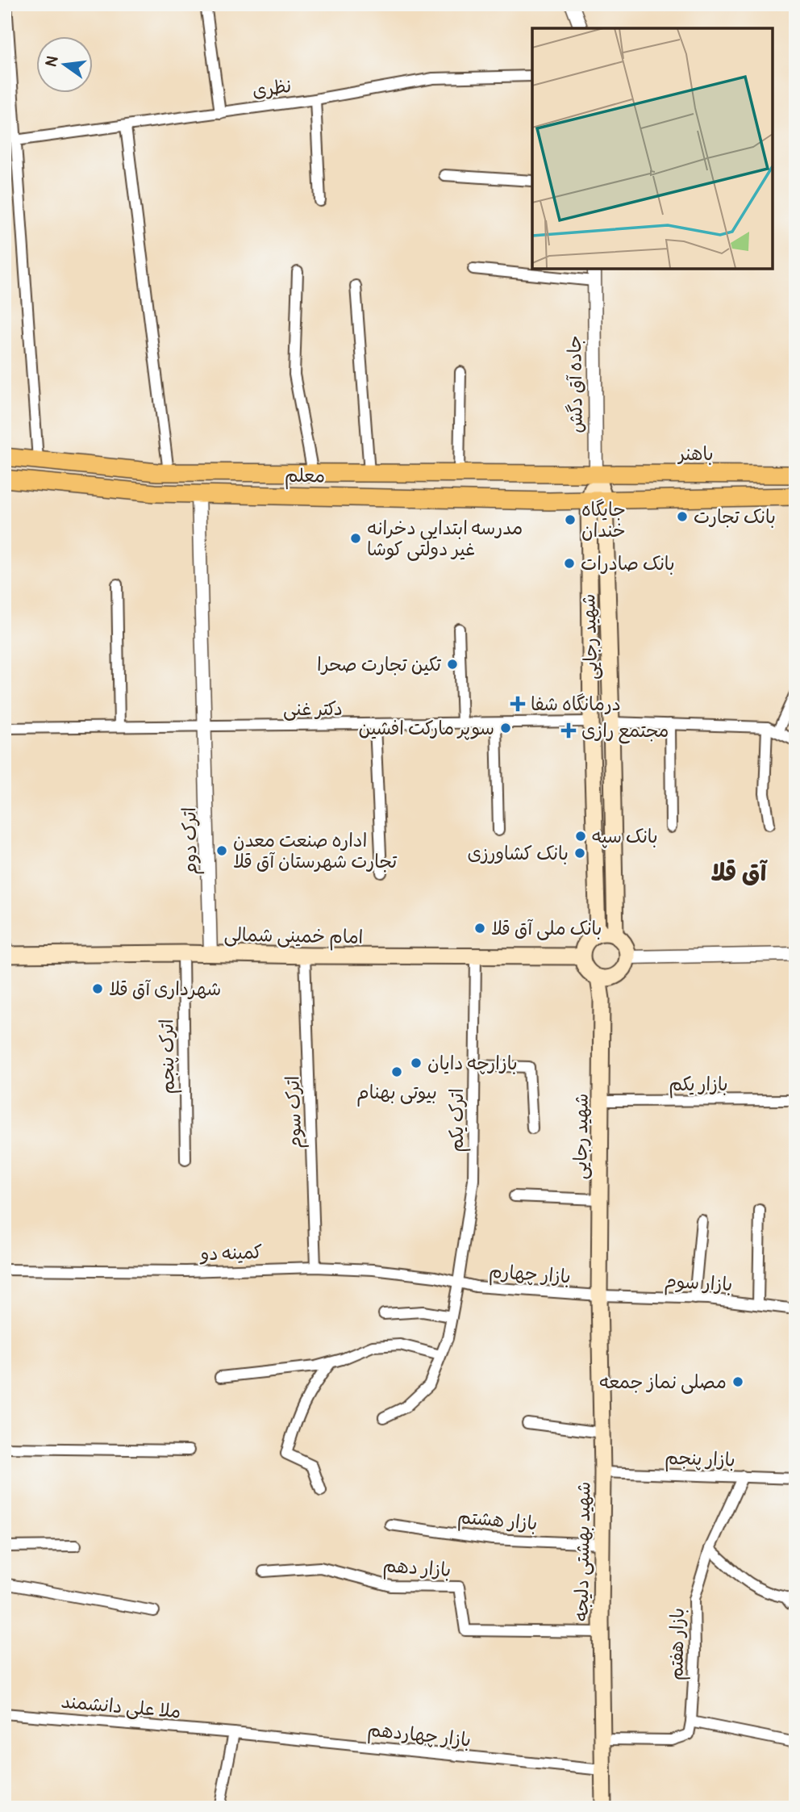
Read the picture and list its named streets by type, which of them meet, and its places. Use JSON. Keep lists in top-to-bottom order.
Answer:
{
  "streets": {
    "main road": [
      "باهنر",
      "معلم",
      "شهید رجایی",
      "امام خمینی شمالی",
      "شهید بهشتی دلیجه"
    ],
    "street": [
      "نظری",
      "جاده آق دگش",
      "دکتر غنی",
      "اترک دوم",
      "اترک پنجم",
      "بازار یکم",
      "اترک سوم",
      "اترک یکم",
      "کمینه دو",
      "بازار چهارم",
      "بازار سوم",
      "بازار پنجم",
      "بازار هشتم",
      "بازار دهم",
      "بازار هفتم",
      "ملا علی دانشمند",
      "بازار چهاردهم"
    ]
  },
  "crossings": [
    ["جاده آق دگش", "باهنر"],
    ["جاده آق دگش", "معلم"],
    ["جاده آق دگش", "شهید رجایی"],
    ["باهنر", "معلم"],
    ["باهنر", "شهید رجایی"],
    ["معلم", "شهید رجایی"],
    ["معلم", "اترک دوم"],
    ["شهید رجایی", "دکتر غنی"],
    ["شهید رجایی", "امام خمینی شمالی"],
    ["شهید رجایی", "بازار یکم"],
    ["شهید رجایی", "بازار چهارم"],
    ["شهید رجایی", "بازار سوم"],
    ["شهید رجایی", "شهید بهشتی دلیجه"],
    ["دکتر غنی", "اترک دوم"],
    ["اترک دوم", "امام خمینی شمالی"],
    ["امام خمینی شمالی", "اترک پنجم"],
    ["امام خمینی شمالی", "اترک سوم"],
    ["امام خمینی شمالی", "اترک یکم"],
    ["اترک سوم", "کمینه دو"],
    ["اترک یکم", "کمینه دو"],
    ["اترک یکم", "بازار چهارم"],
    ["کمینه دو", "بازار چهارم"],
    ["بازار چهارم", "بازار سوم"],
    ["بازار چهارم", "شهید بهشتی دلیجه"],
    ["بازار سوم", "شهید بهشتی دلیجه"],
    ["بازار پنجم", "شهید بهشتی دلیجه"],
    ["بازار پنجم", "بازار هفتم"],
    ["بازار هشتم", "شهید بهشتی دلیجه"],
    ["شهید بهشتی دلیجه", "بازار دهم"],
    ["شهید بهشتی دلیجه", "بازار چهاردهم"],
    ["ملا علی دانشمند", "بازار چهاردهم"]
  ],
  "districts": ["آق قلا"],
  "places": {
    "other": [
      "بانک تجارت",
      "جایگاه خندان",
      "مدرسه ابتدایی دخرانه غیر دولتی کوشا",
      "بانک صادرات",
      "تکین تجارت صحرا",
      "سوپر مارکت افشین",
      "بانک سپه",
      "اداره صنعت معدن تجارت شهرستان آق قلا",
      "بانک کشاورزی",
      "بانک ملی آق قلا",
      "شهرداری آق قلا",
      "بازارچه دایان",
      "بیوتی بهنام",
      "مصلی نماز جمعه"
    ],
    "health": ["درمانگاه شفا", "مجتمع رازی"]
  },
  "north": "left"
}
